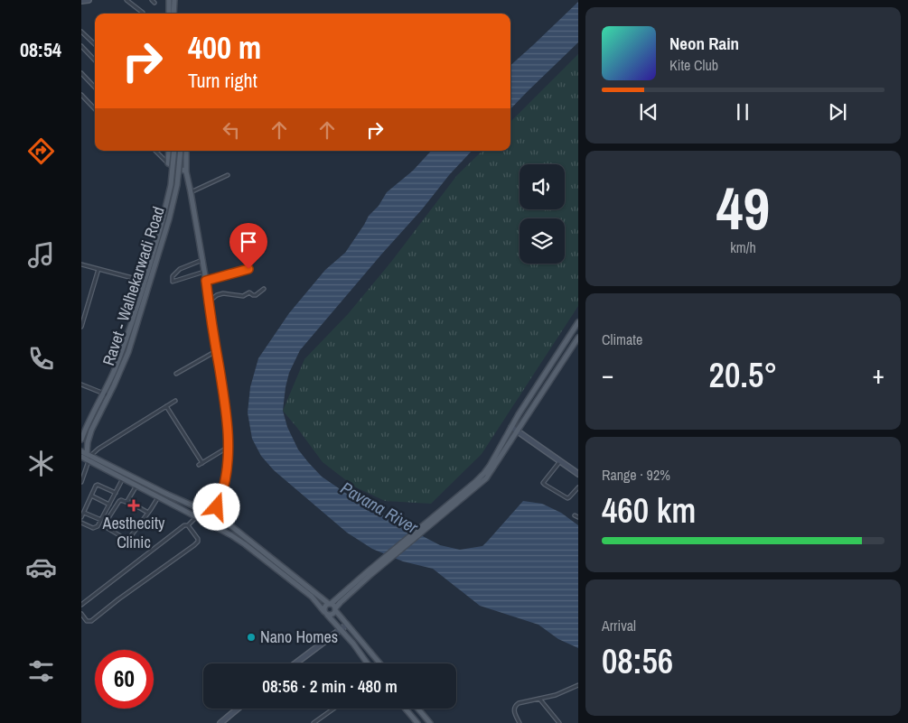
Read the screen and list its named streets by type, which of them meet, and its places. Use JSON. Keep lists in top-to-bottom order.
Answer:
{
  "streets": {
    "main road": ["Ravet - Walhekarwadi Road"]
  },
  "water": ["Pavana River"],
  "places": {
    "health": ["Aesthecity Clinic"],
    "other": ["Nano Homes"]
  },
  "page": {
    "tabs": "08:54",
    "turn": ["400 m", "Turn right"],
    "song": ["Neon Rain", "Kite Club"],
    "tile": [
      ["49", "km/h"],
      "Climate",
      ["Range · 92%", "460 km"],
      ["Arrival", "08:56"]
    ],
    "heat": ["−", "20.5°", "+"],
    "limit": "60",
    "trip": "08:56 · 2 min · 480 m"
  }
}
